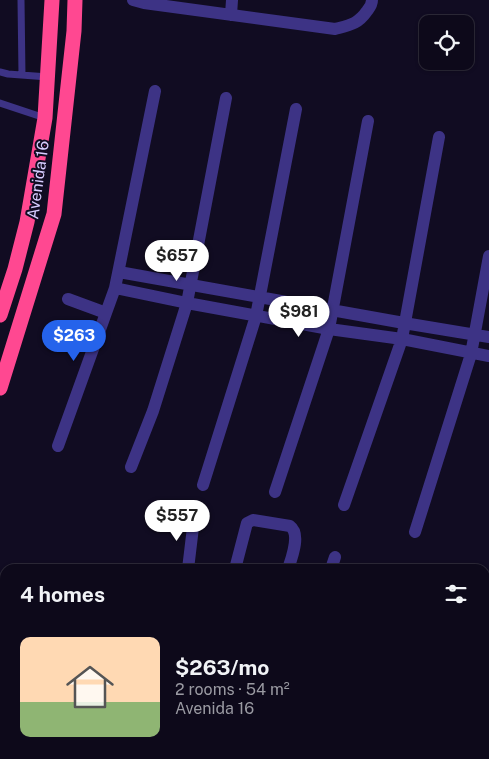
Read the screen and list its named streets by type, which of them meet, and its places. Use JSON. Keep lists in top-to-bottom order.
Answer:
{
  "streets": {
    "highway": ["Avenida 16"]
  },
  "page": {
    "price": [
      "$657",
      "$981",
      "$263",
      "$557"
    ],
    "heading": "4 homes",
    "list": [
      {
        "name": "$263/mo",
        "note": "2 rooms · 54 m² · Avenida 16"
      }
    ]
  }
}
